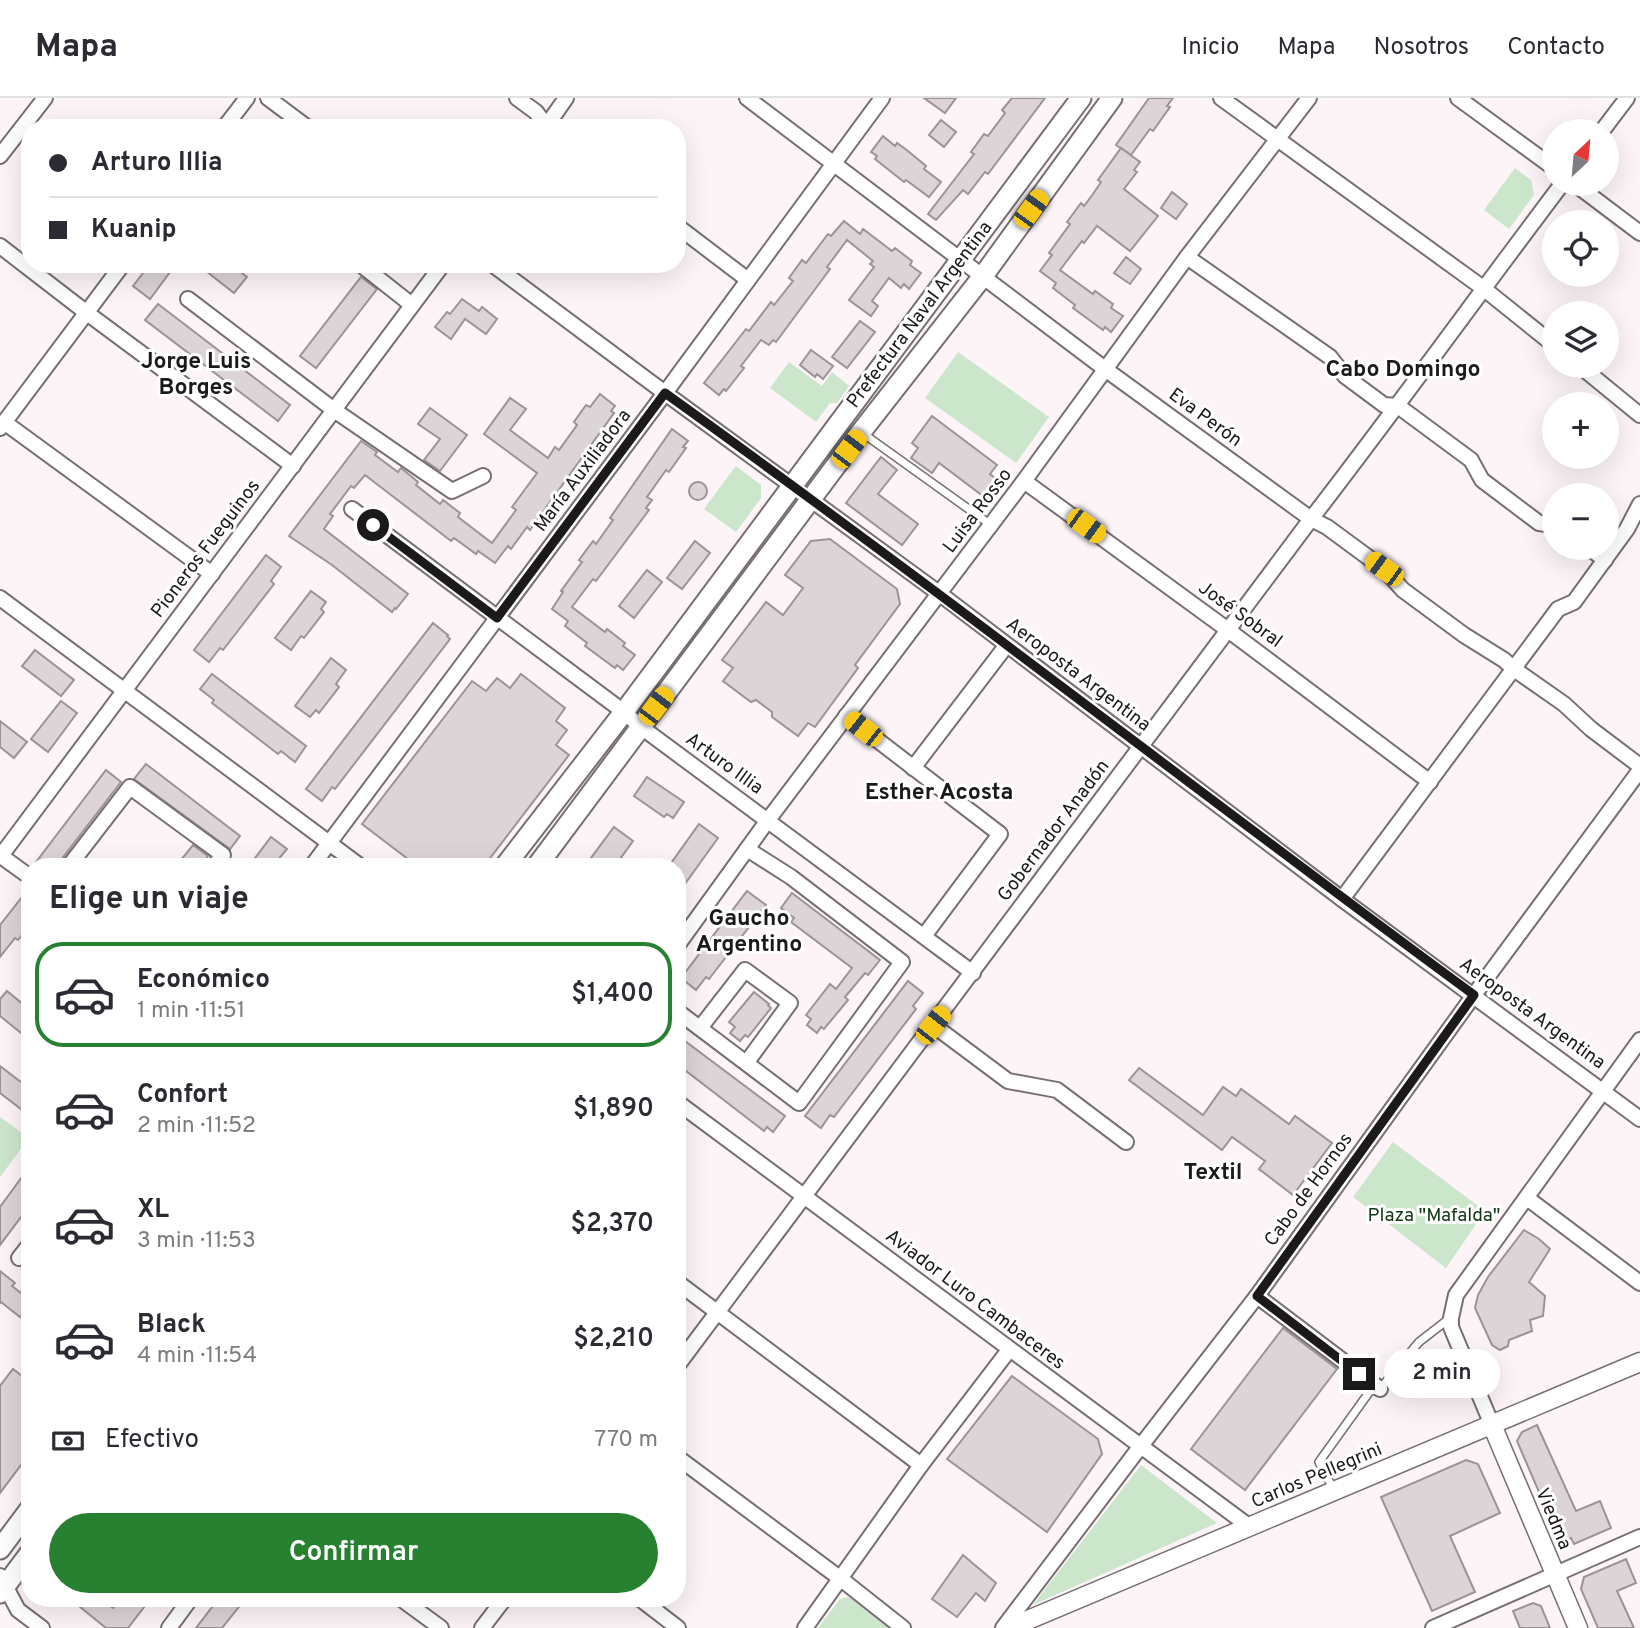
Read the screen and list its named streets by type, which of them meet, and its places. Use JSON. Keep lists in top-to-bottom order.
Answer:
{
  "streets": {
    "main road": ["Prefectura Naval Argentina"],
    "street": [
      "Eva Perón",
      "María Auxiliadora",
      "Luisa Rosso",
      "Pioneros Fueguinos",
      "José Sobral",
      "Aeroposta Argentina",
      "Arturo Illia",
      "Gobernador Anadón",
      "Cabo de Hornos",
      "Aviador Luro Cambaceres",
      "Carlos Pellegrini",
      "Viedma"
    ]
  },
  "crossings": [
    ["Prefectura Naval Argentina", "Eva Perón"],
    ["Prefectura Naval Argentina", "Aeroposta Argentina"],
    ["Prefectura Naval Argentina", "Arturo Illia"],
    ["Eva Perón", "María Auxiliadora"],
    ["Eva Perón", "Luisa Rosso"],
    ["Eva Perón", "Gobernador Anadón"],
    ["Eva Perón", "Cabo de Hornos"],
    ["María Auxiliadora", "Aeroposta Argentina"],
    ["María Auxiliadora", "Arturo Illia"],
    ["Luisa Rosso", "José Sobral"],
    ["Luisa Rosso", "Aeroposta Argentina"],
    ["Luisa Rosso", "Arturo Illia"],
    ["José Sobral", "Gobernador Anadón"],
    ["Aeroposta Argentina", "Gobernador Anadón"],
    ["Aeroposta Argentina", "Cabo de Hornos"],
    ["Arturo Illia", "Gobernador Anadón"],
    ["Gobernador Anadón", "Aviador Luro Cambaceres"],
    ["Cabo de Hornos", "Aviador Luro Cambaceres"],
    ["Aviador Luro Cambaceres", "Carlos Pellegrini"],
    ["Carlos Pellegrini", "Viedma"]
  ],
  "districts": [
    "Jorge Luis Borges",
    "Cabo Domingo",
    "Esther Acosta",
    "Gaucho Argentino",
    "Textil"
  ],
  "parks": ["Plaza \"Mafalda\""],
  "north": "top right",
  "page": {
    "header": "Mapa",
    "nav": [
      "Inicio",
      "Mapa",
      "Nosotros",
      "Contacto"
    ],
    "map_buttons": ["+", "−"],
    "banner": ["Arturo Illia", "Kuanip"],
    "heading": "Elige un viaje",
    "list": [
      {
        "name": "Económico",
        "note": "1 min · 11:51",
        "value": "$1,400"
      },
      {
        "name": "Confort",
        "note": "2 min · 11:52",
        "value": "$1,890"
      },
      {
        "name": "XL",
        "note": "3 min · 11:53",
        "value": "$2,370"
      },
      {
        "name": "Black",
        "note": "4 min · 11:54",
        "value": "$2,210"
      }
    ],
    "bubble": "2 min",
    "pay": ["Efectivo", "770 m"],
    "buttons": "Confirmar"
  }
}
